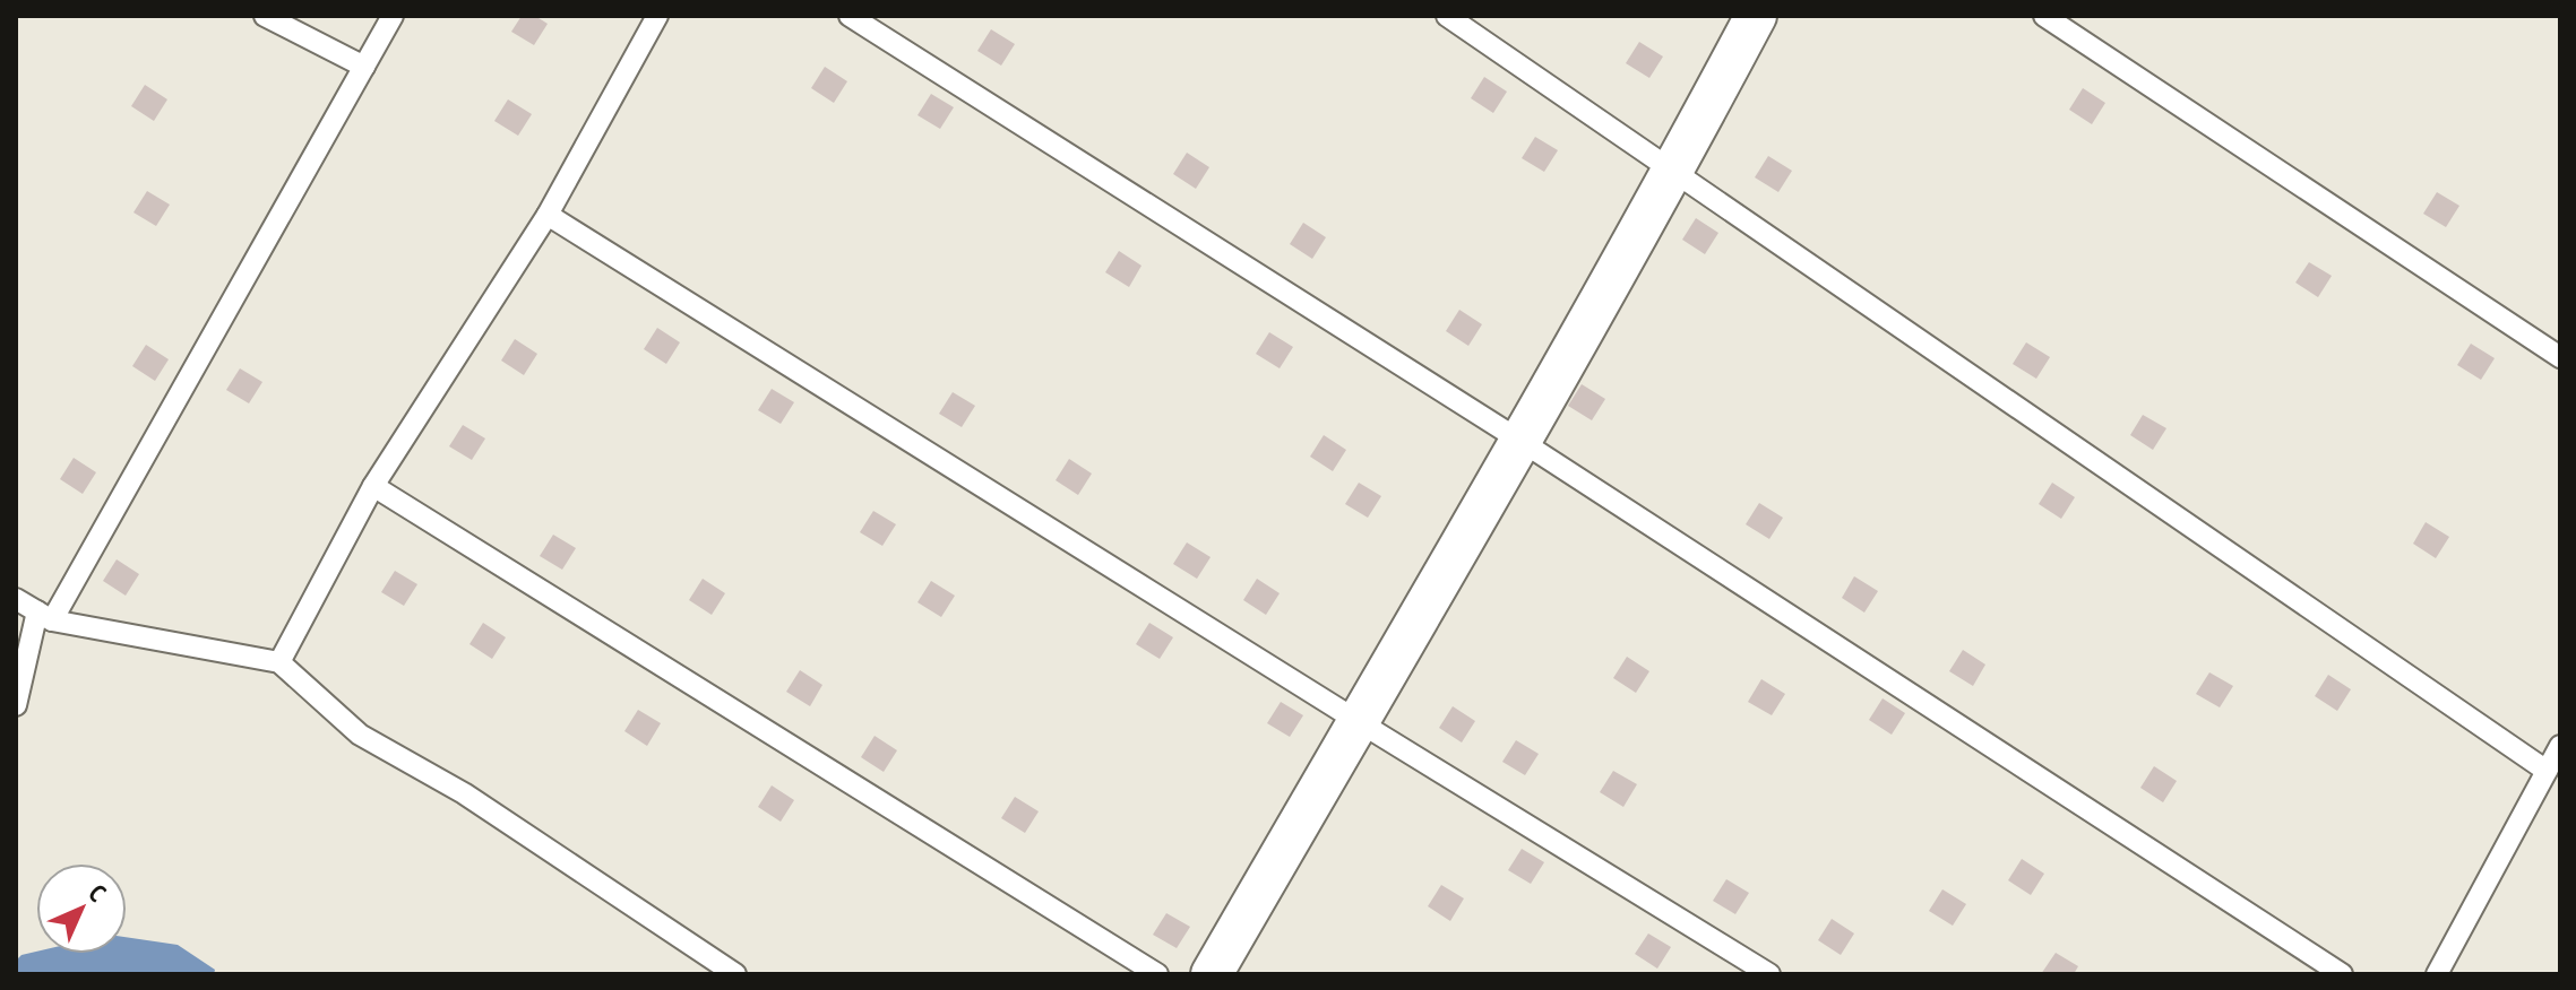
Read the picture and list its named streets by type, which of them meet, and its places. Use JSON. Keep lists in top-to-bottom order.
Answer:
{
  "north": "top right"
}
